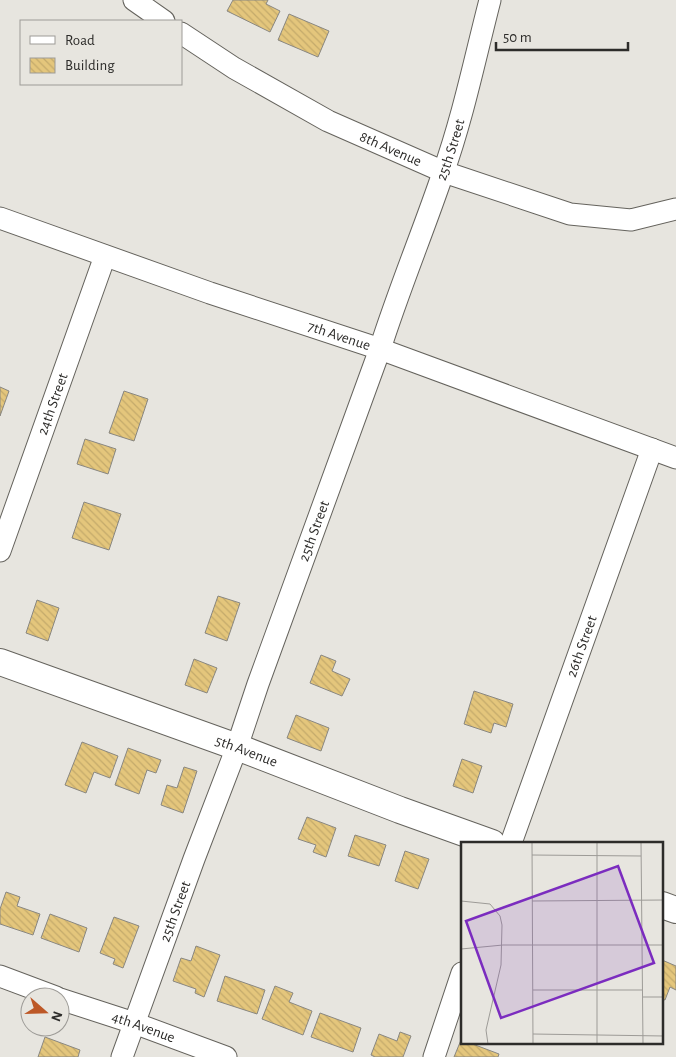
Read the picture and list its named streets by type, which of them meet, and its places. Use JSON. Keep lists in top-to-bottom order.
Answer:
{
  "streets": {
    "street": [
      "8th Avenue",
      "25th Street",
      "7th Avenue",
      "24th Street",
      "26th Street",
      "5th Avenue",
      "4th Avenue"
    ]
  },
  "crossings": [
    ["8th Avenue", "25th Street"],
    ["25th Street", "7th Avenue"],
    ["25th Street", "5th Avenue"],
    ["25th Street", "4th Avenue"],
    ["7th Avenue", "24th Street"],
    ["7th Avenue", "26th Street"]
  ],
  "legend": ["Road", "Building"],
  "scale_bar": "50 m",
  "north": "right"
}
